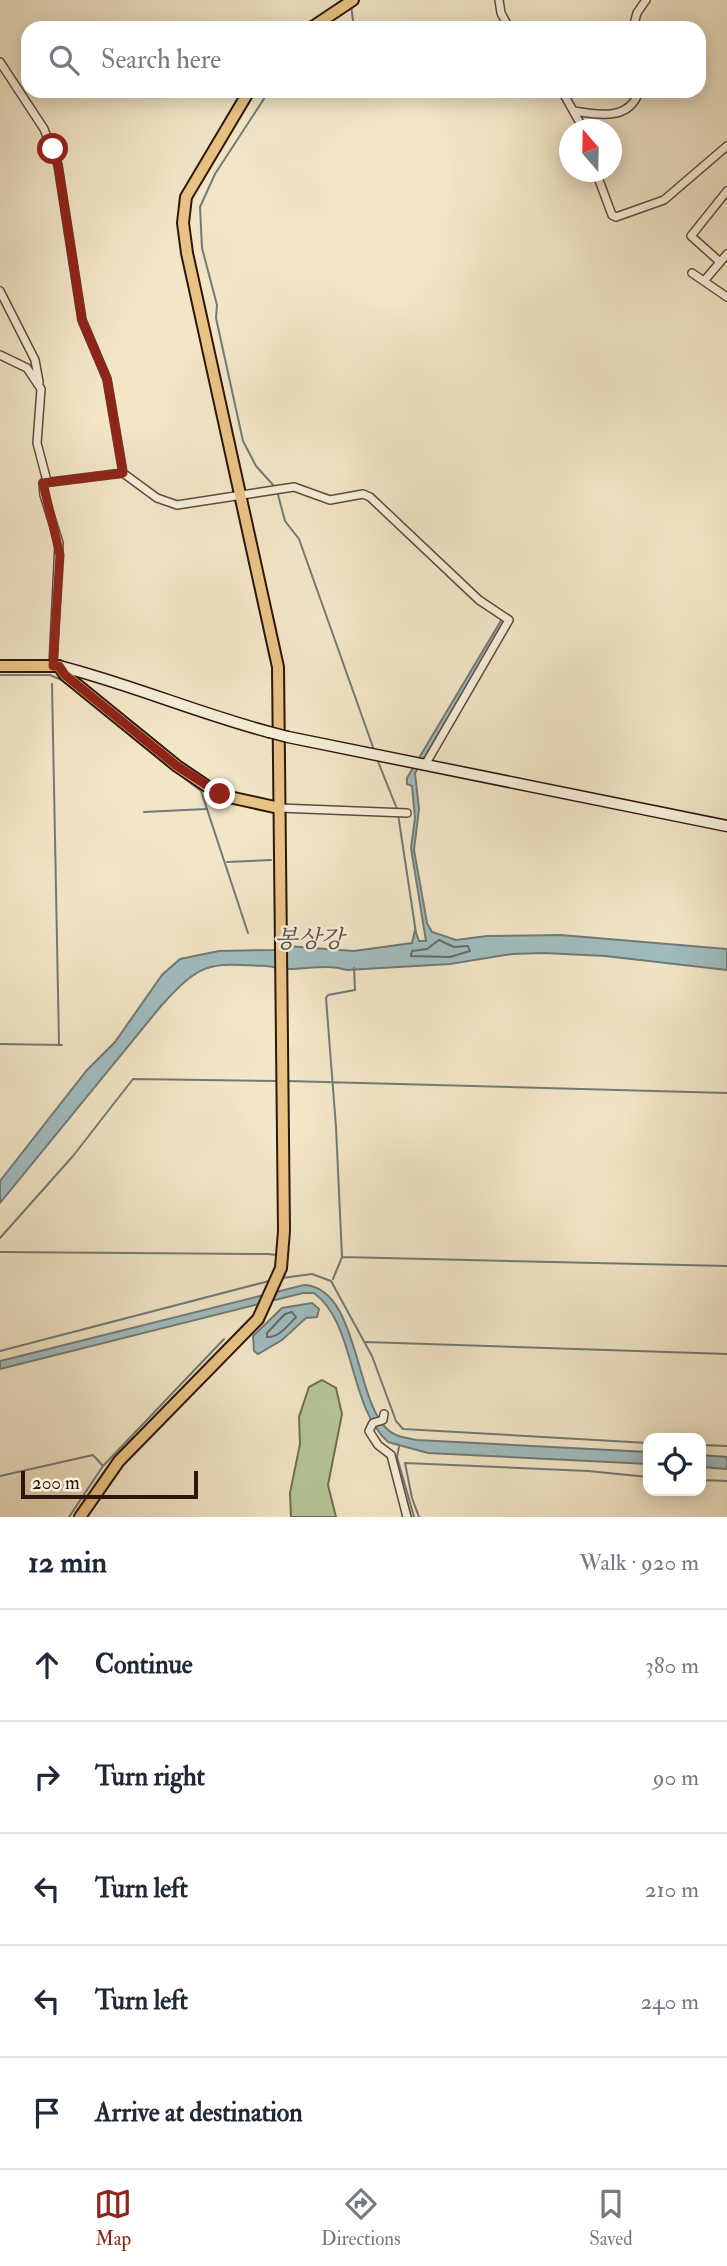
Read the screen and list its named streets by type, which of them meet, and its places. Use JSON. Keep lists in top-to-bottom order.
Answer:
{
  "water": ["봉상강"],
  "scale_bar": "200 m",
  "north": "top",
  "page": {
    "search": "Search here",
    "scale": "200 m",
    "heading": ["12 min", "Walk · 920 m"],
    "list": [
      ["Continue", "380 m"],
      ["Turn right", "90 m"],
      ["Turn left", "210 m"],
      ["Turn left", "240 m"],
      "Arrive at destination"
    ],
    "nav": ["Map", "Directions", "Saved"]
  }
}
